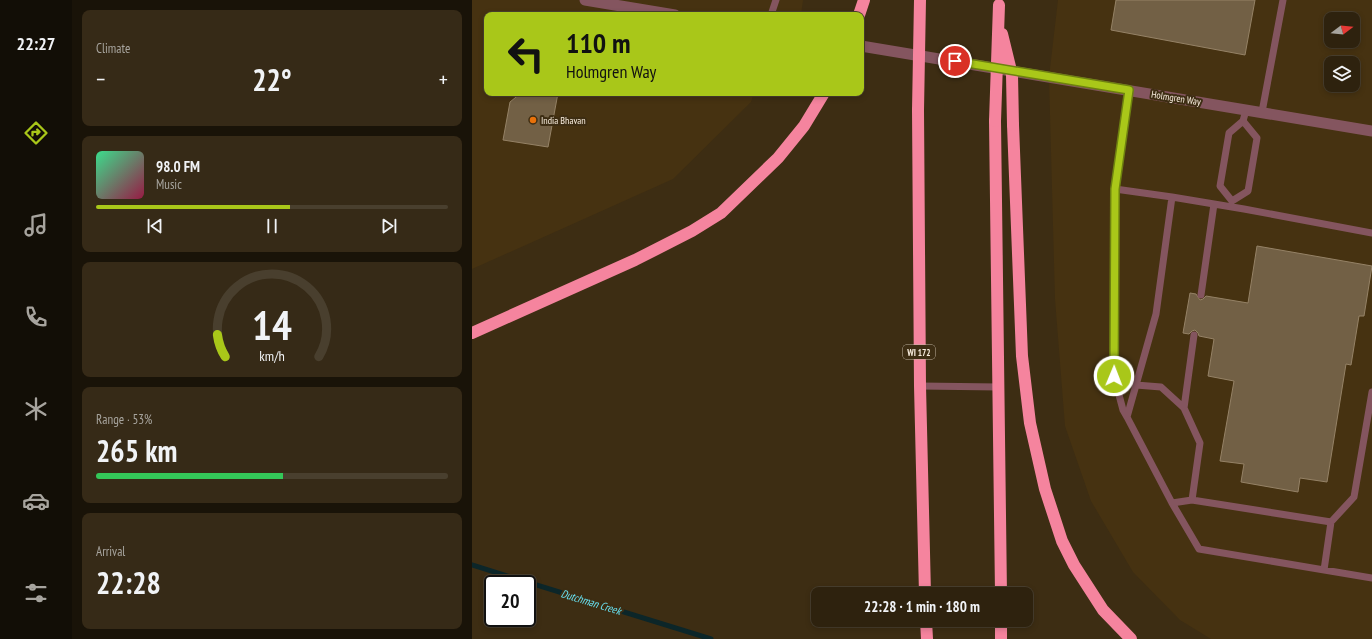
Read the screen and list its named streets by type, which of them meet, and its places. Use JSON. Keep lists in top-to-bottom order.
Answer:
{
  "streets": {
    "highway": ["WI 172"],
    "street": ["Holmgren Way"]
  },
  "water": ["Dutchman Creek"],
  "places": ["India Bhavan"],
  "north": "right",
  "page": {
    "tabs": "22:27",
    "tile": [
      "Climate",
      ["Range · 53%", "265 km"],
      ["Arrival", "22:28"]
    ],
    "turn": ["110 m", "Holmgren Way"],
    "heat": ["−", "22°", "+"],
    "song": ["98.0 FM", "Music"],
    "limit": "20",
    "trip": "22:28 · 1 min · 180 m",
    "gauge": ["14", "km/h"]
  }
}
